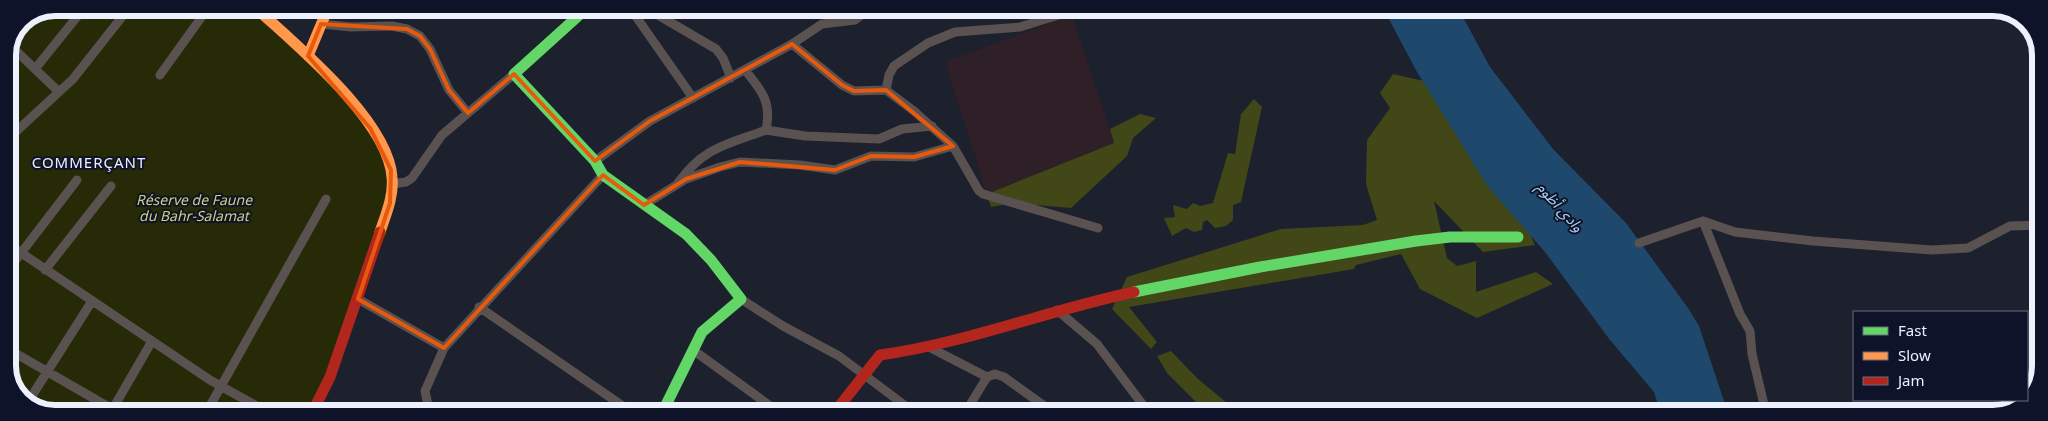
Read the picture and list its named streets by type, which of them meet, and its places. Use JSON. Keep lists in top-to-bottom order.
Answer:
{
  "districts": ["COMMERÇANT"],
  "water": ["وادي أظوم"],
  "parks": ["Réserve de Faune du Bahr-Salamat"],
  "legend": ["Fast", "Slow", "Jam"]
}
